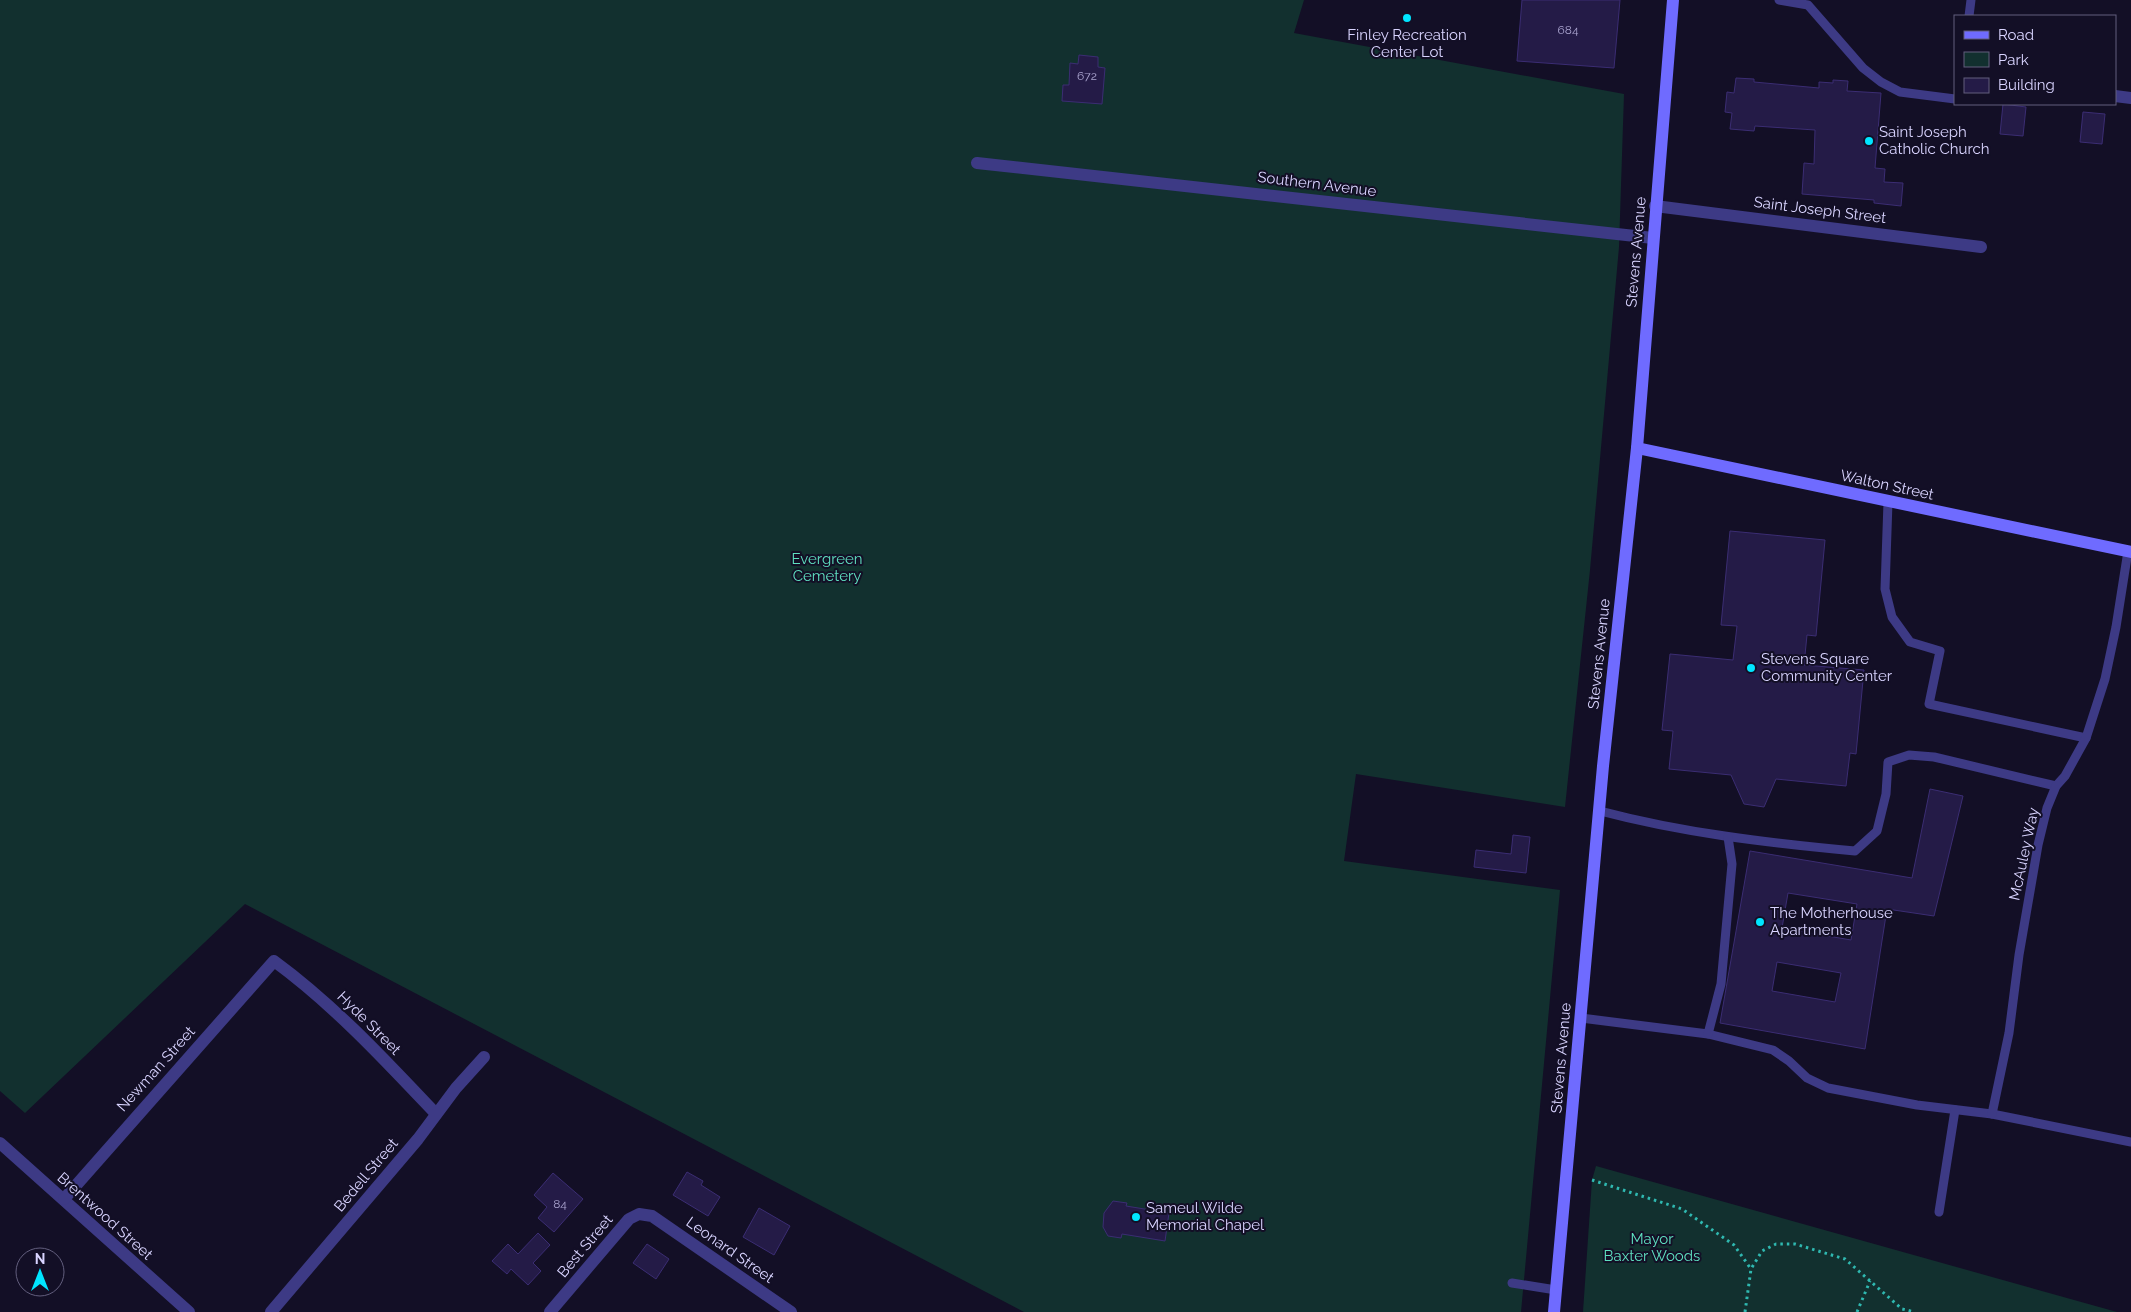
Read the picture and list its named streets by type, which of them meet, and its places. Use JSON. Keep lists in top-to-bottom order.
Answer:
{
  "streets": {
    "main road": ["Stevens Avenue", "Walton Street"],
    "street": [
      "Southern Avenue",
      "Saint Joseph Street",
      "Hyde Street",
      "Newman Street",
      "Bedell Street",
      "Brentwood Street",
      "Best Street",
      "Leonard Street"
    ],
    "lane": ["McAuley Way"]
  },
  "crossings": [
    ["Southern Avenue", "Stevens Avenue"],
    ["Saint Joseph Street", "Stevens Avenue"],
    ["Stevens Avenue", "Walton Street"],
    ["Walton Street", "McAuley Way"],
    ["Hyde Street", "Newman Street"],
    ["Hyde Street", "Bedell Street"],
    ["Newman Street", "Brentwood Street"],
    ["Best Street", "Leonard Street"]
  ],
  "parks": ["Evergreen Cemetery", "Mayor Baxter Woods"],
  "places": [
    "Finley Recreation Center Lot",
    "Saint Joseph Catholic Church",
    "Stevens Square Community Center",
    "The Motherhouse Apartments",
    "Sameul Wilde Memorial Chapel"
  ],
  "house_numbers": ["684", "672", "84"],
  "legend": ["Road", "Park", "Building"],
  "north": "top"
}
